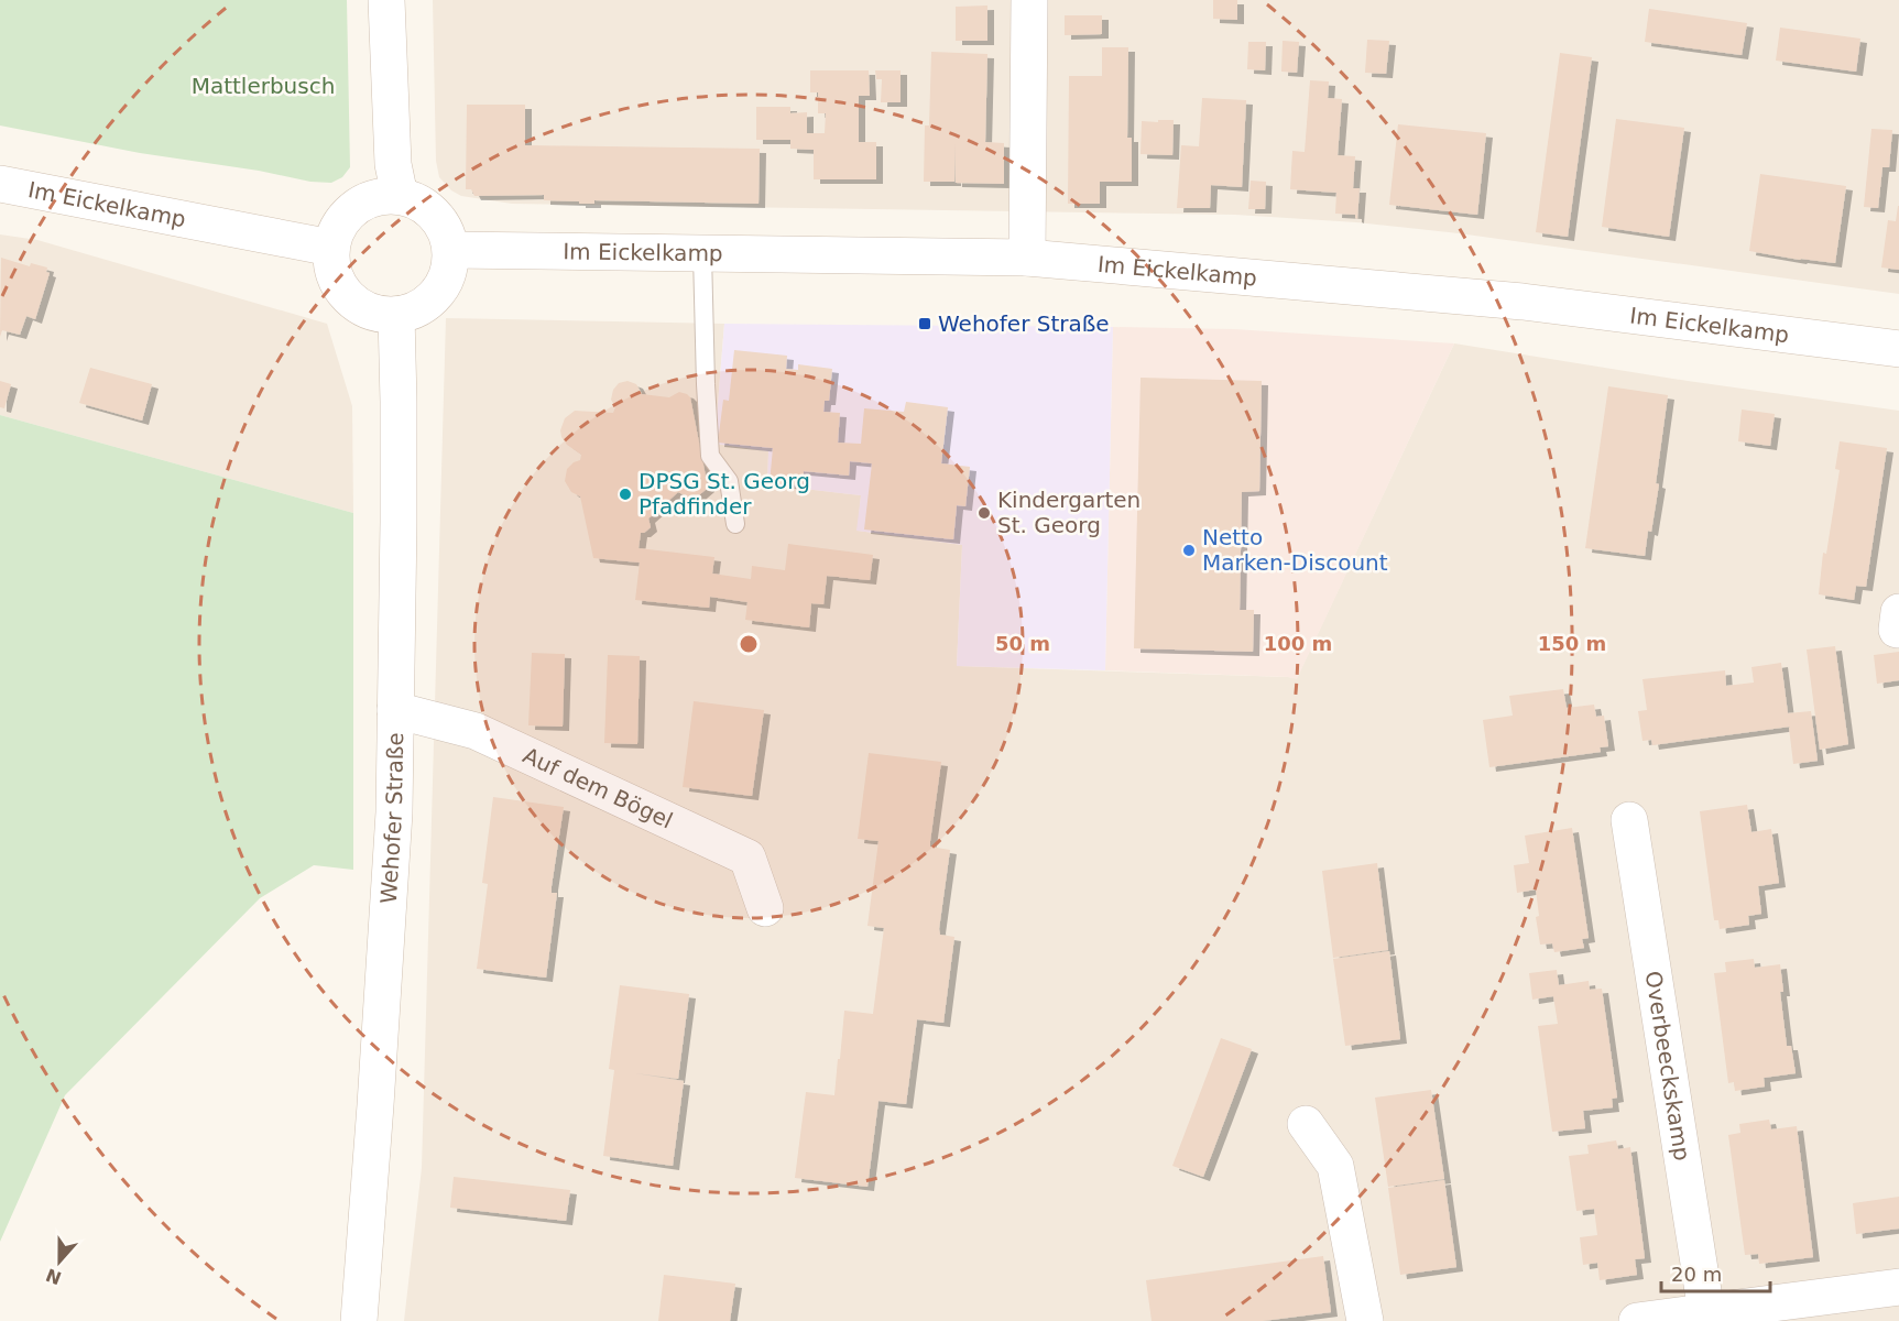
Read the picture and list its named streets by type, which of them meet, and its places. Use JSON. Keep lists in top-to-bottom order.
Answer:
{
  "streets": {
    "street": [
      "Im Eickelkamp",
      "Auf dem Bögel",
      "Wehofer Straße",
      "Overbeeckskamp"
    ]
  },
  "crossings": [
    ["Im Eickelkamp", "Wehofer Straße"],
    ["Auf dem Bögel", "Wehofer Straße"]
  ],
  "parks": ["Mattlerbusch"],
  "places": {
    "transit": ["Wehofer Straße"],
    "other": ["DPSG St. Georg Pfadfinder", "Kindergarten St. Georg", "Netto Marken-Discount"]
  },
  "scale_bar": "20 m",
  "north": "bottom",
  "rings": ["50 m", "100 m", "150 m"]
}
